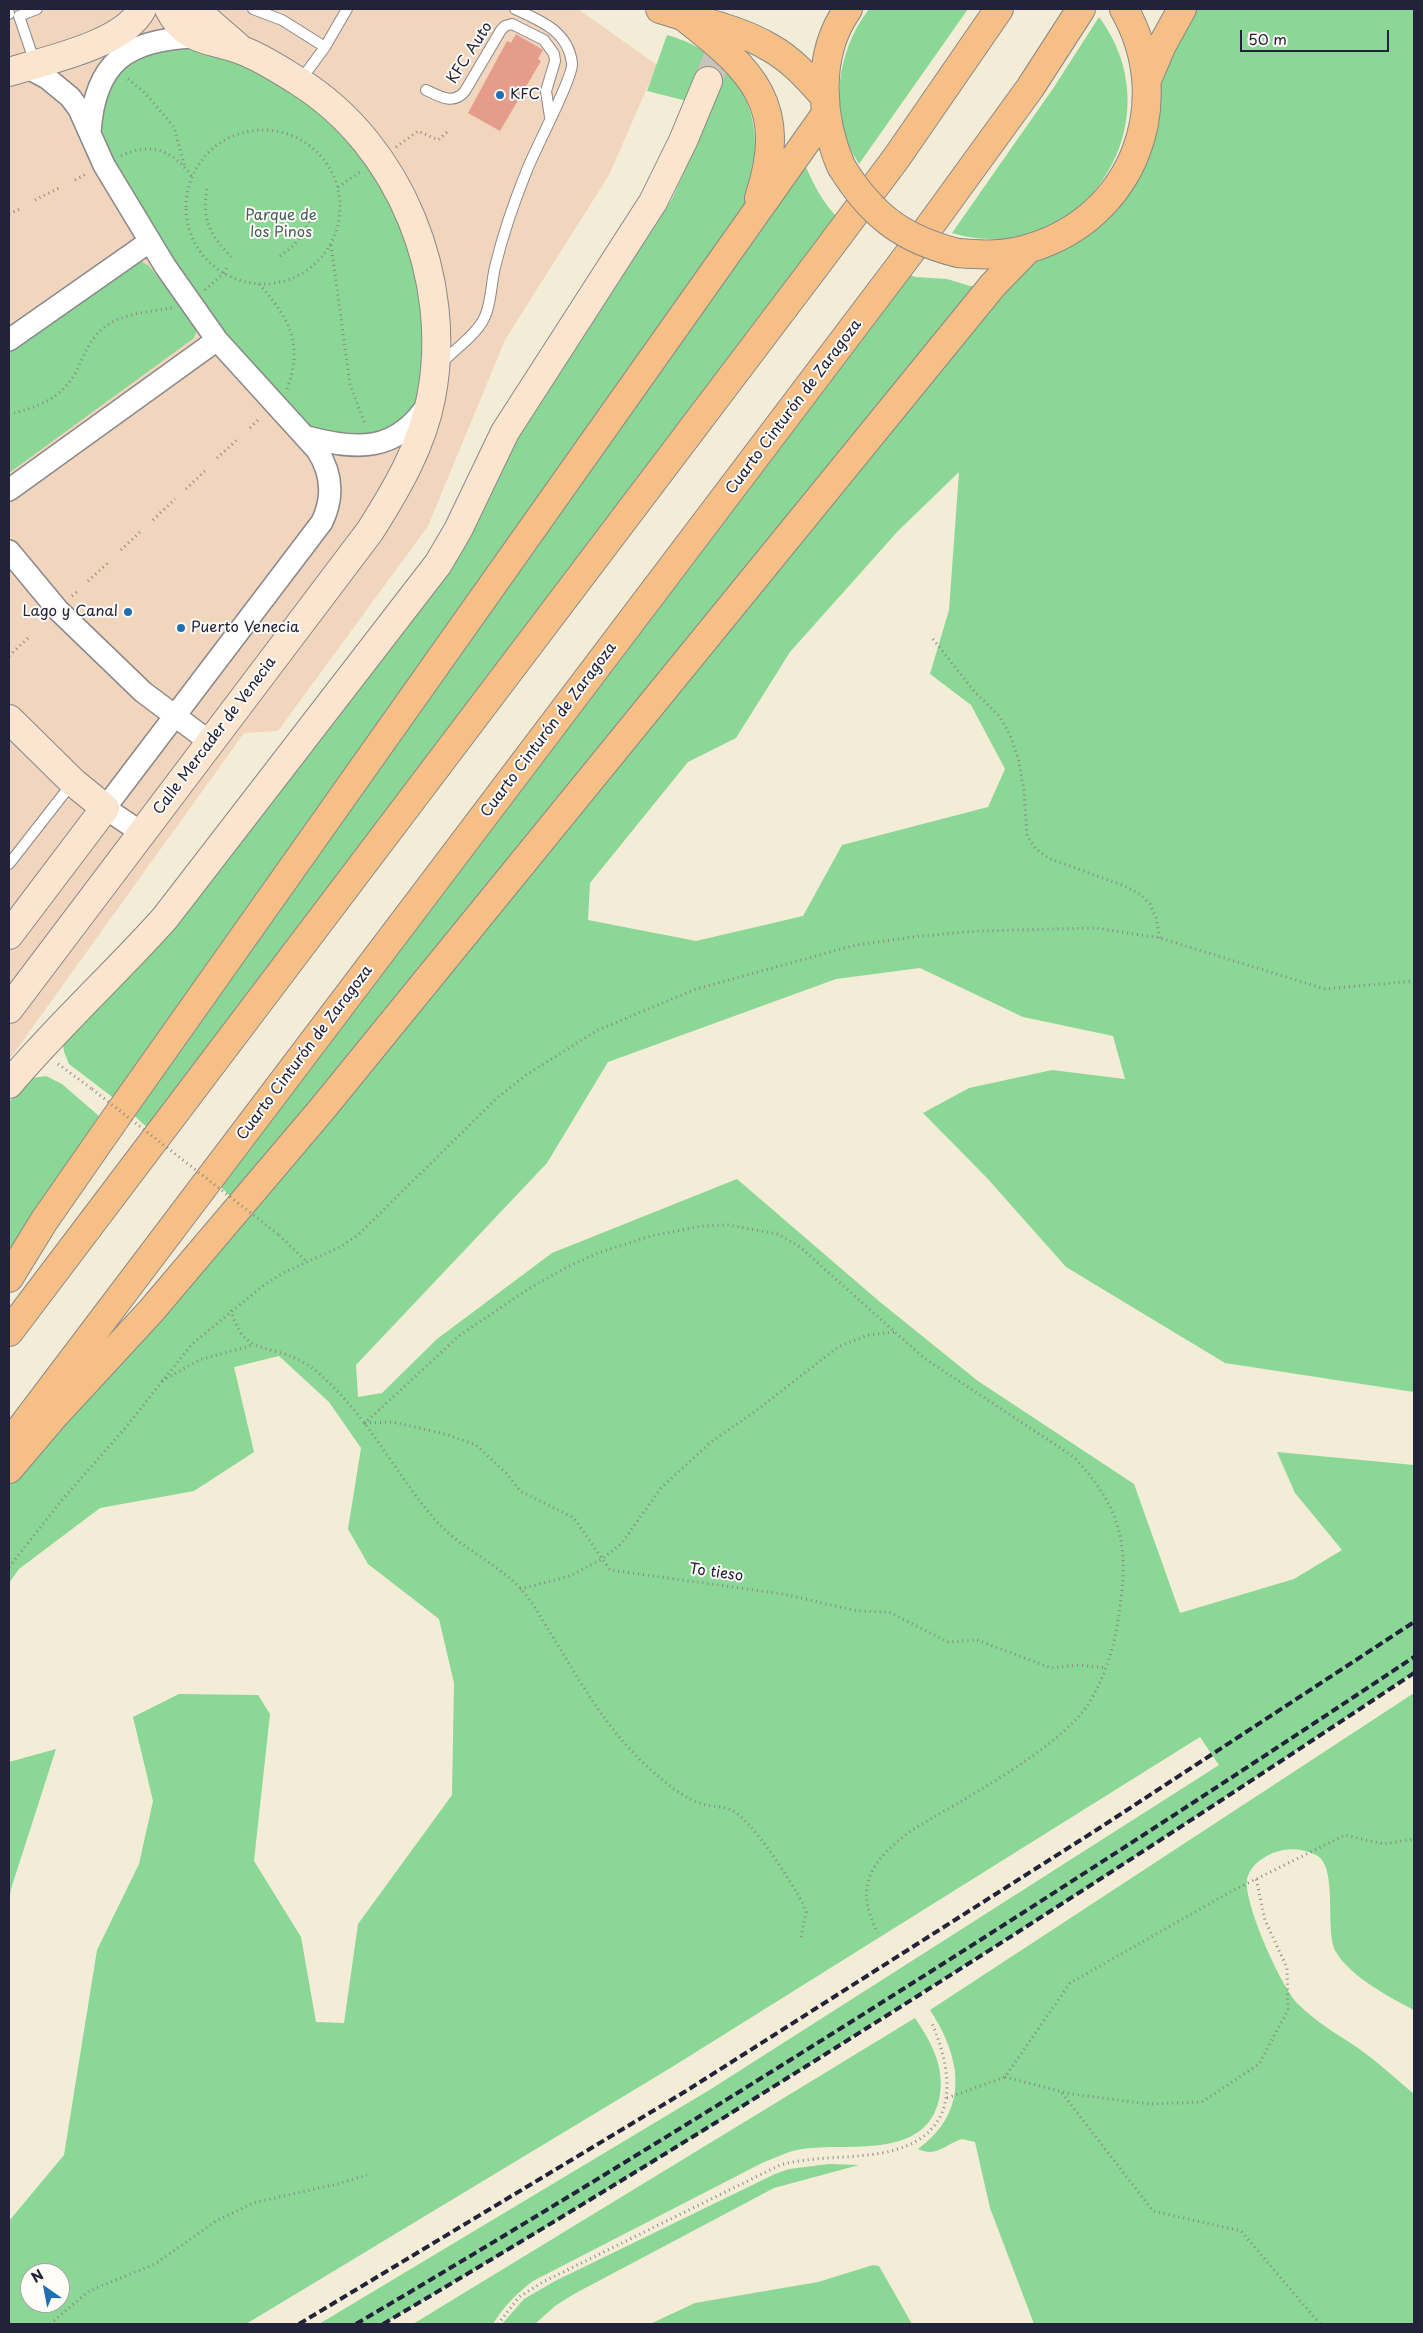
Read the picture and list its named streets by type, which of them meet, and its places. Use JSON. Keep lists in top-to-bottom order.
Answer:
{
  "streets": {
    "main road": ["Cuarto Cinturón de Zaragoza"],
    "street": ["Calle Mercader de Venecia"],
    "lane": ["KFC Auto"],
    "path": ["To tieso"]
  },
  "parks": ["Parque de los Pinos"],
  "places": ["KFC", "Lago y Canal", "Puerto Venecia"],
  "scale_bar": "50 m",
  "north": "top left"
}
